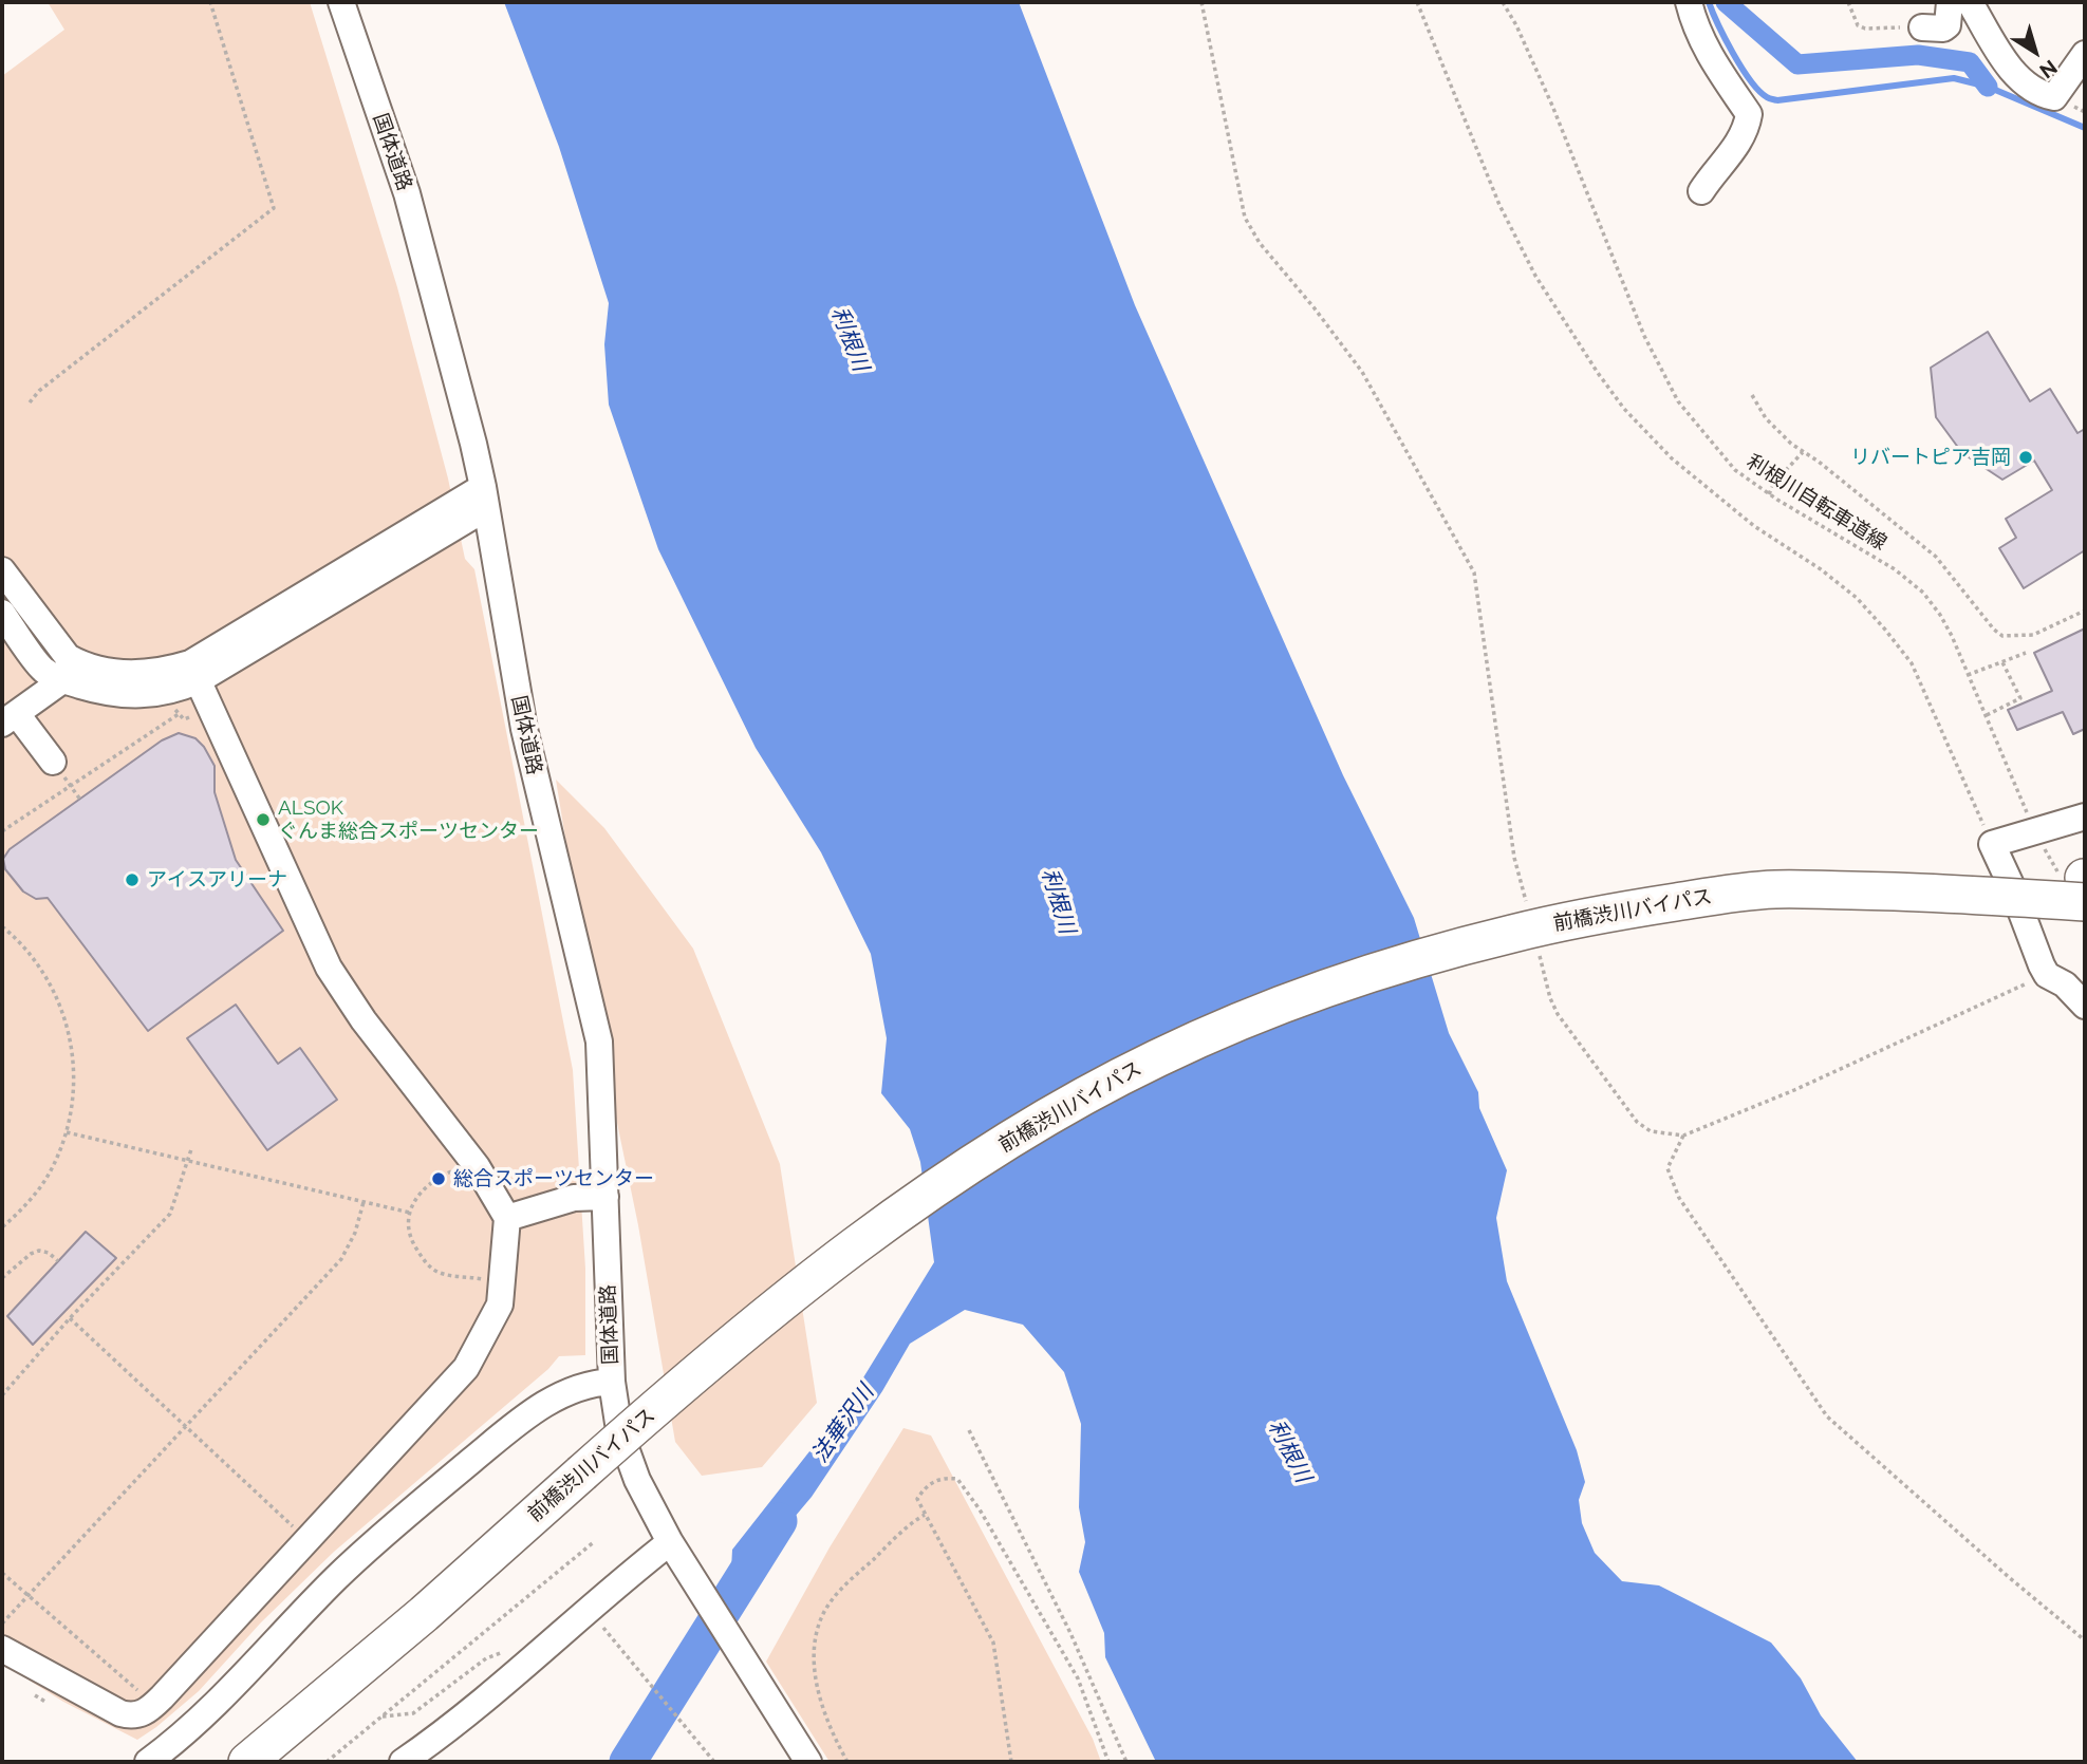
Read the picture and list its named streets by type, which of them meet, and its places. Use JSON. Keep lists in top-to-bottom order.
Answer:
{
  "streets": {
    "highway": ["前橋渋川バイパス"],
    "street": ["国体道路"],
    "path": ["利根川自転車道線"]
  },
  "water": ["利根川", "法華沢川"],
  "places": [
    "リバートピア吉岡",
    "ALSOK ぐんま総合スポーツセンター",
    "アイスアリーナ",
    "総合スポーツセンター"
  ],
  "north": "bottom right"
}
